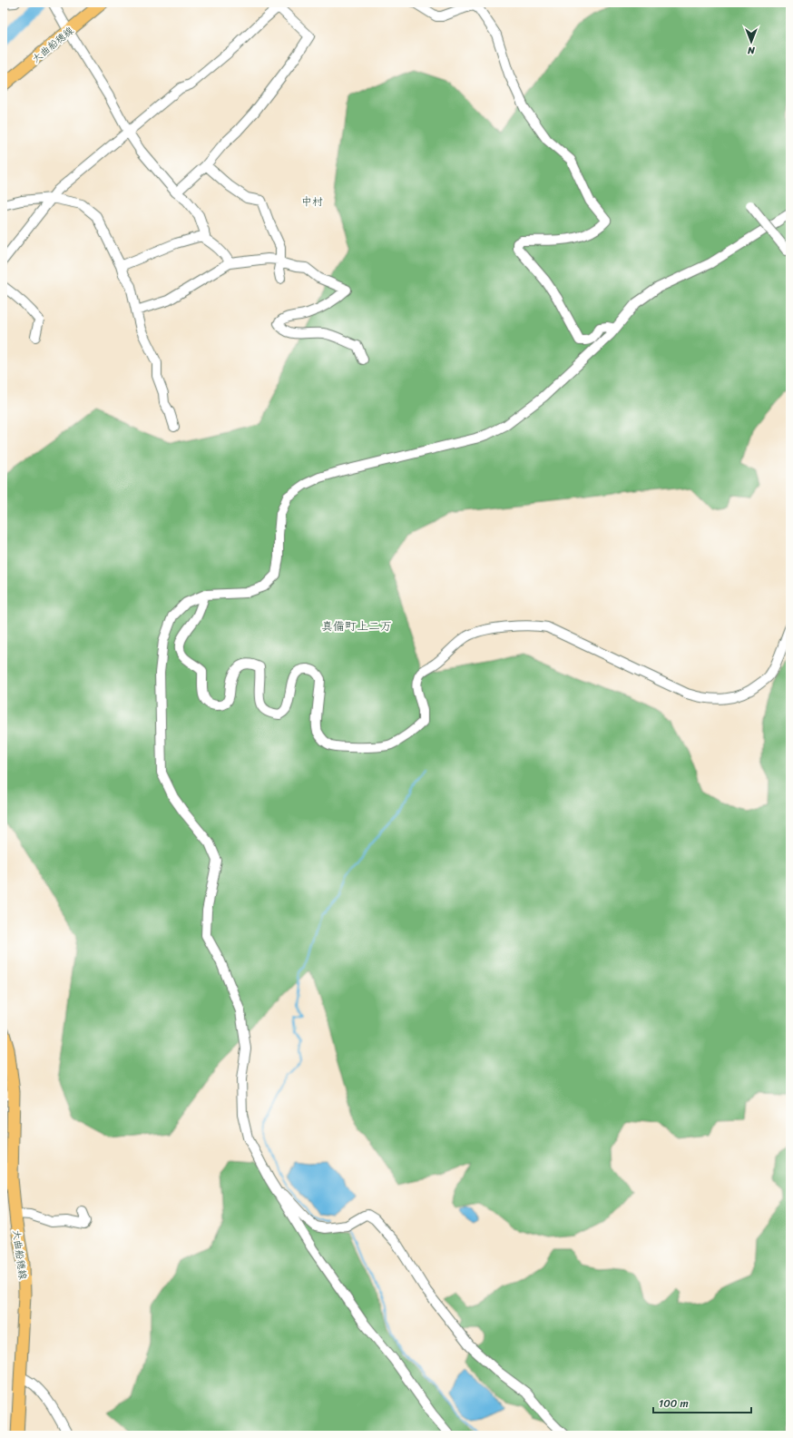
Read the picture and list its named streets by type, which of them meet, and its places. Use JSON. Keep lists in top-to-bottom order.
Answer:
{
  "streets": {
    "main road": ["大曲船穂線"]
  },
  "districts": ["中村", "真備町上二万"],
  "scale_bar": "100 m",
  "north": "bottom"
}
